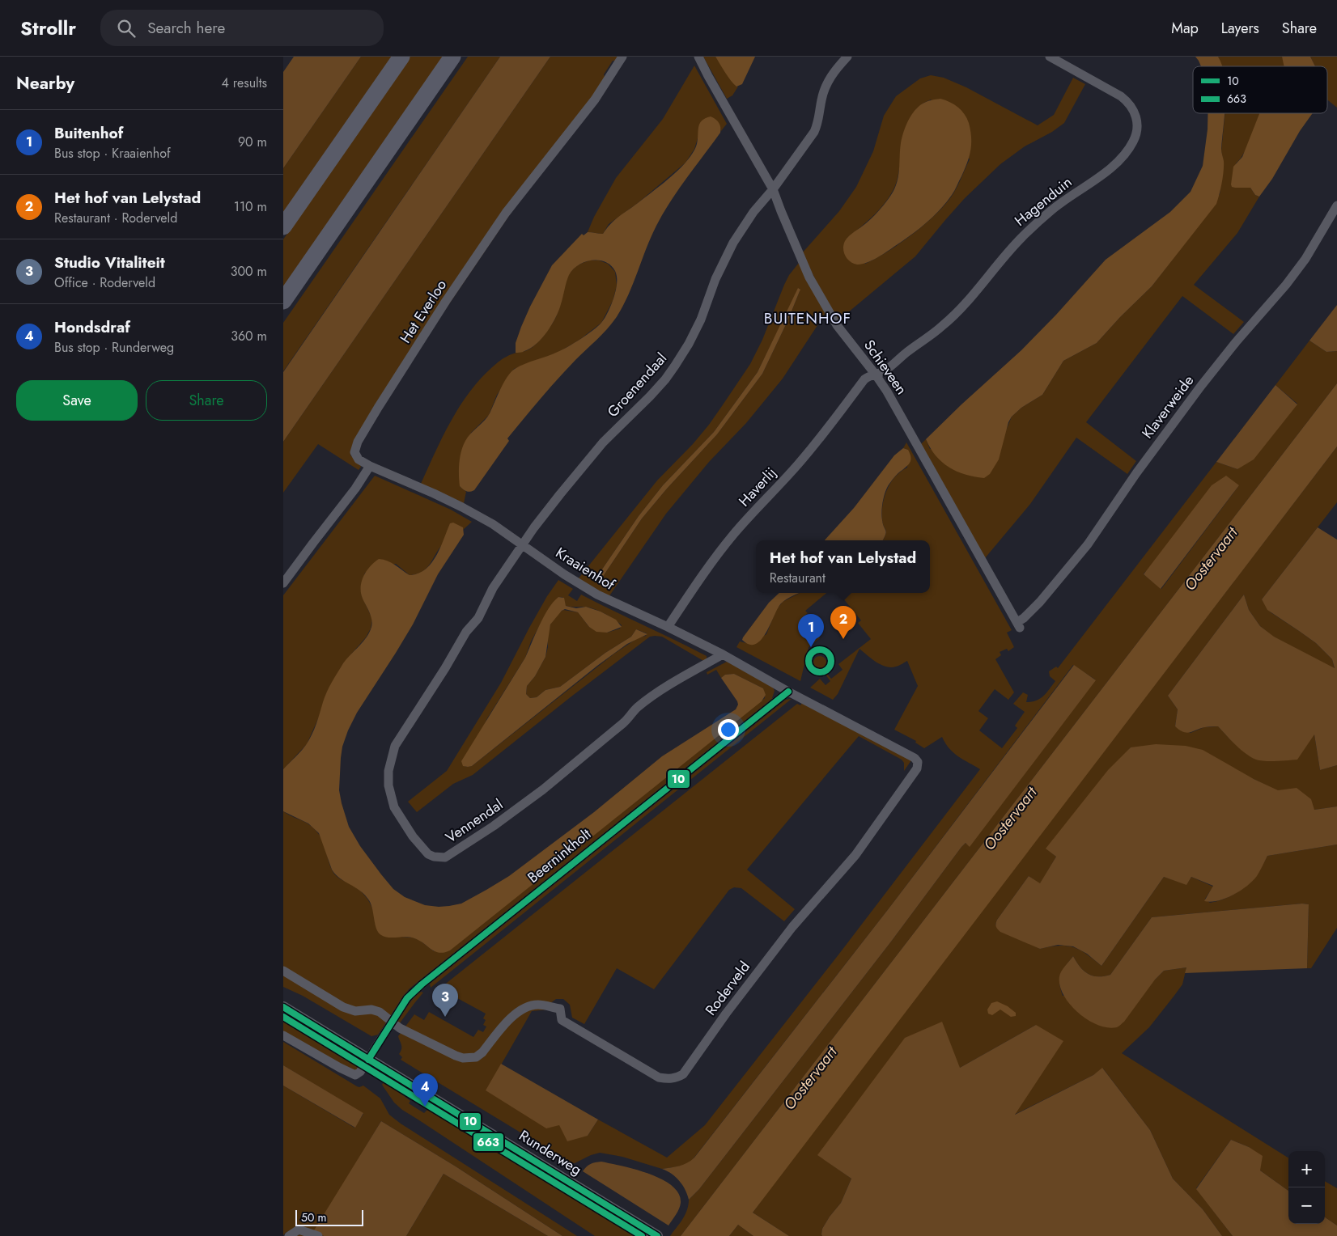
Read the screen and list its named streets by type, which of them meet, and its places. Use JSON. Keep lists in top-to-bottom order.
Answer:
{
  "streets": {
    "street": [
      "Hagenduin",
      "Het Everloo",
      "Schieveen",
      "Groenendaal",
      "Klaverweide",
      "Haverlij",
      "Kraaienhof",
      "Vennendal",
      "Beerninkholt",
      "Roderveld",
      "Runderweg"
    ]
  },
  "crossings": [
    ["Hagenduin", "Schieveen"],
    ["Hagenduin", "Haverlij"],
    ["Het Everloo", "Kraaienhof"],
    ["Schieveen", "Groenendaal"],
    ["Schieveen", "Klaverweide"],
    ["Schieveen", "Haverlij"],
    ["Groenendaal", "Kraaienhof"],
    ["Groenendaal", "Vennendal"],
    ["Haverlij", "Kraaienhof"],
    ["Kraaienhof", "Vennendal"],
    ["Kraaienhof", "Beerninkholt"],
    ["Kraaienhof", "Roderveld"],
    ["Beerninkholt", "Roderveld"],
    ["Beerninkholt", "Runderweg"]
  ],
  "districts": ["BUITENHOF"],
  "water": ["Oostervaart"],
  "lines": ["transit line 10", "transit line 663"],
  "legend": ["10", "663"],
  "scale_bar": "50 m",
  "page": {
    "header": "Strollr",
    "search": "Search here",
    "nav": ["Map", "Layers", "Share"],
    "heading": ["Nearby", "4 results"],
    "list": [
      {
        "mark": "1",
        "name": "Buitenhof",
        "note": "Bus stop · Kraaienhof",
        "value": "90 m"
      },
      {
        "mark": "2",
        "name": "Het hof van Lelystad",
        "note": "Restaurant · Roderveld",
        "value": "110 m"
      },
      {
        "mark": "3",
        "name": "Studio Vitaliteit",
        "note": "Office · Roderveld",
        "value": "300 m"
      },
      {
        "mark": "4",
        "name": "Hondsdraf",
        "note": "Bus stop · Runderweg",
        "value": "360 m"
      }
    ],
    "buttons": ["Save", "Share"],
    "popup": ["Het hof van Lelystad", "Restaurant"],
    "pins": [
      "2",
      "1",
      "3",
      "4"
    ],
    "map_buttons": ["+", "−"],
    "scale": "50 m"
  }
}
